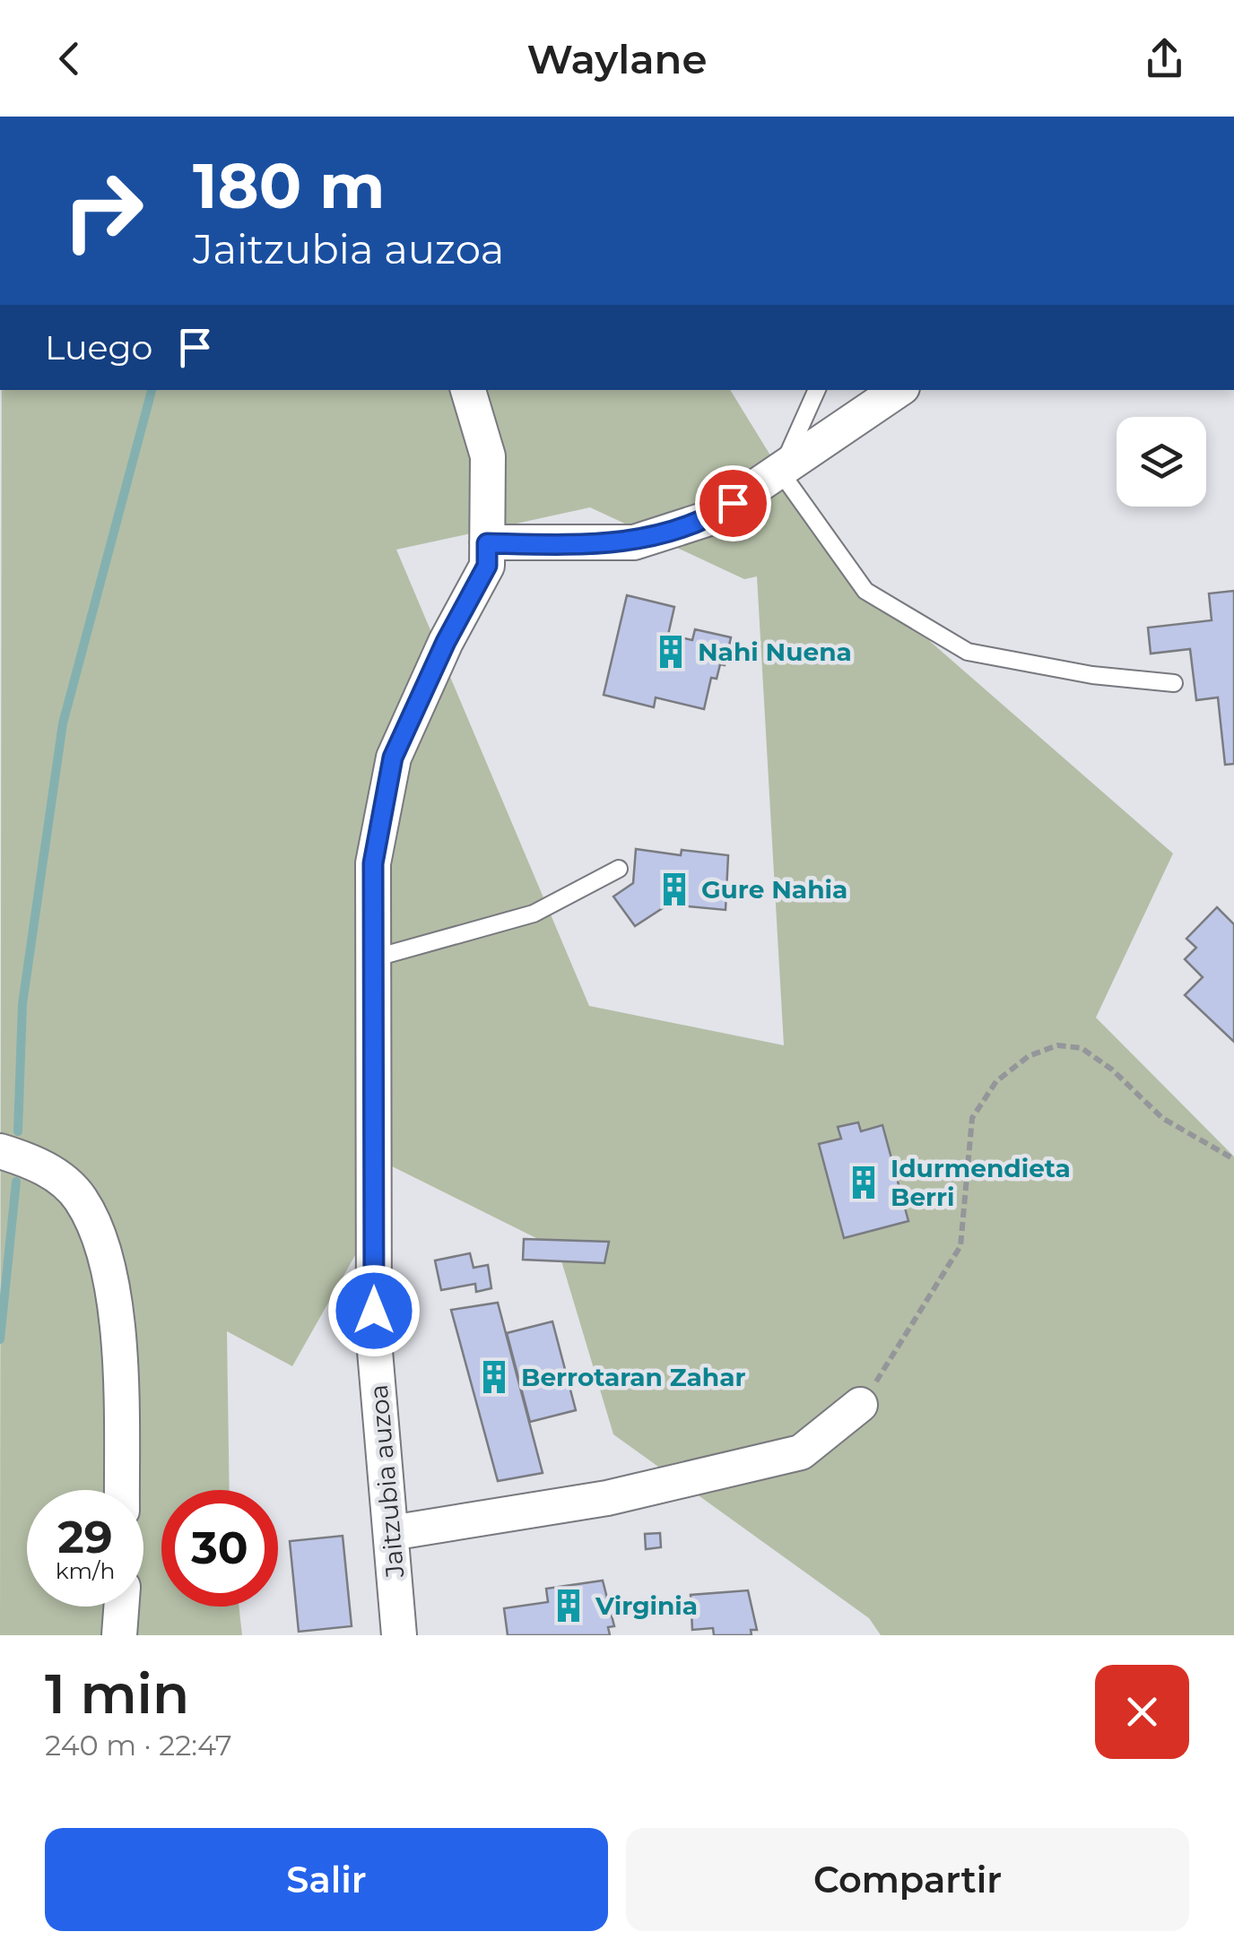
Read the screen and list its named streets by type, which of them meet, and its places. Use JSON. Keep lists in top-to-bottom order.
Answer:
{
  "streets": {
    "street": ["Jaitzubia auzoa"]
  },
  "places": {
    "building": [
      "Nahi Nuena",
      "Gure Nahia",
      "Idurmendieta Berri",
      "Berrotaran Zahar",
      "Virginia"
    ]
  },
  "page": {
    "header": "Waylane",
    "turn": ["180 m", "Jaitzubia auzoa"],
    "then": "Luego",
    "speed": "29 km/h",
    "limit": "30",
    "heading": ["1 min", "240 m · 22:47"],
    "buttons": ["Salir", "Compartir"]
  }
}
